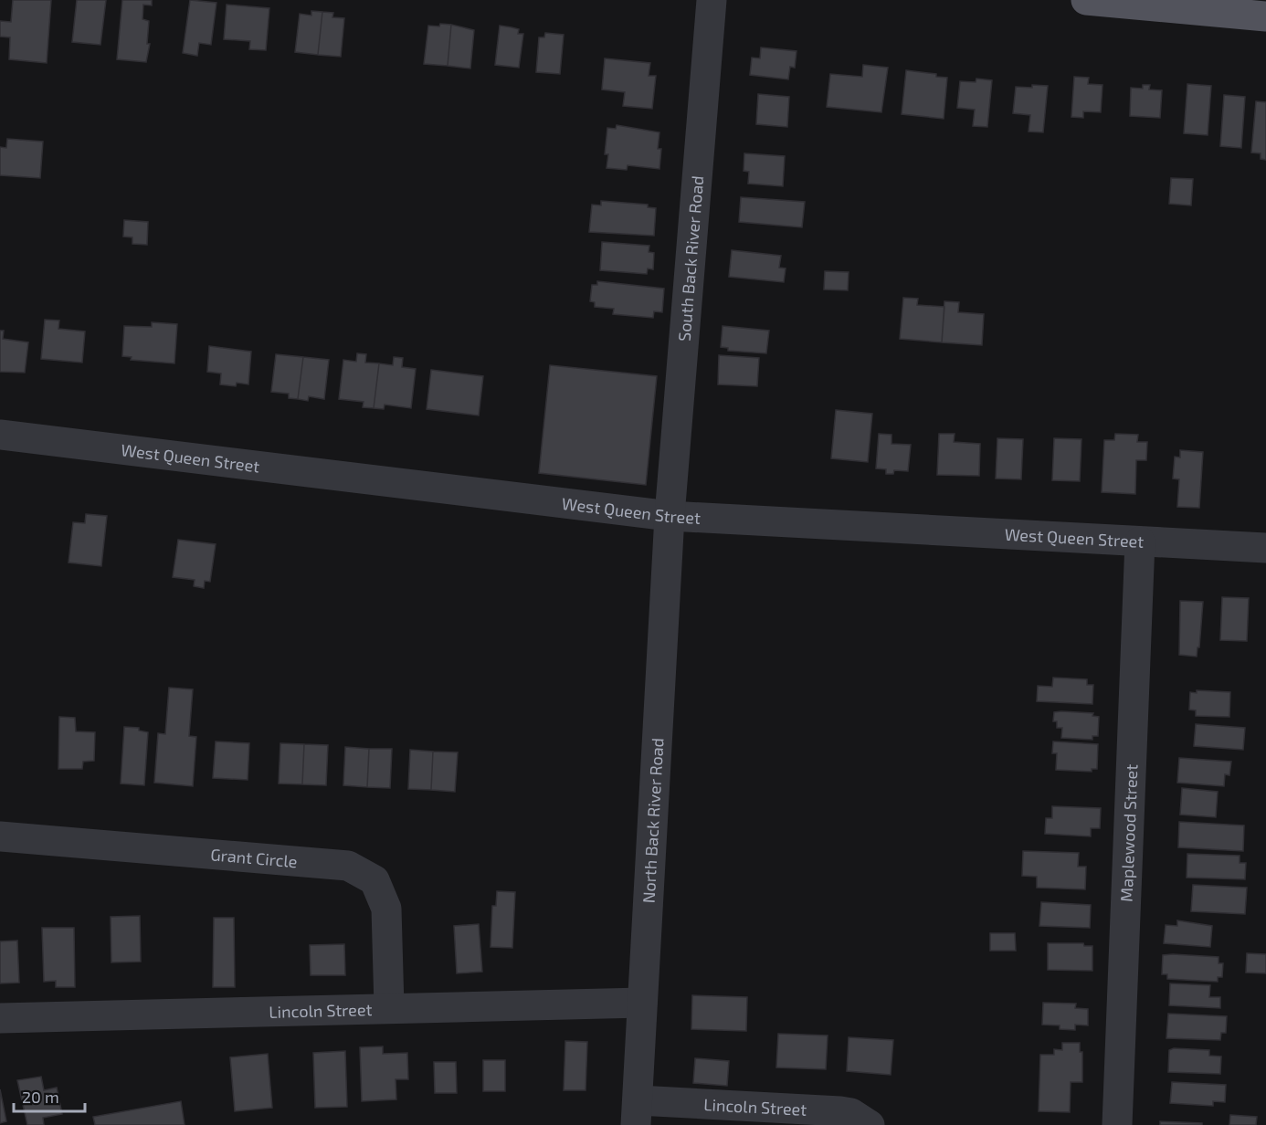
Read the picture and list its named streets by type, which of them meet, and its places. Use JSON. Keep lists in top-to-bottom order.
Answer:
{
  "streets": {
    "street": [
      "South Back River Road",
      "West Queen Street",
      "North Back River Road",
      "Maplewood Street",
      "Grant Circle",
      "Lincoln Street"
    ]
  },
  "crossings": [
    ["South Back River Road", "West Queen Street"],
    ["South Back River Road", "North Back River Road"],
    ["West Queen Street", "North Back River Road"],
    ["West Queen Street", "Maplewood Street"],
    ["North Back River Road", "Lincoln Street"],
    ["Grant Circle", "Lincoln Street"]
  ],
  "scale_bar": "20 m"
}
